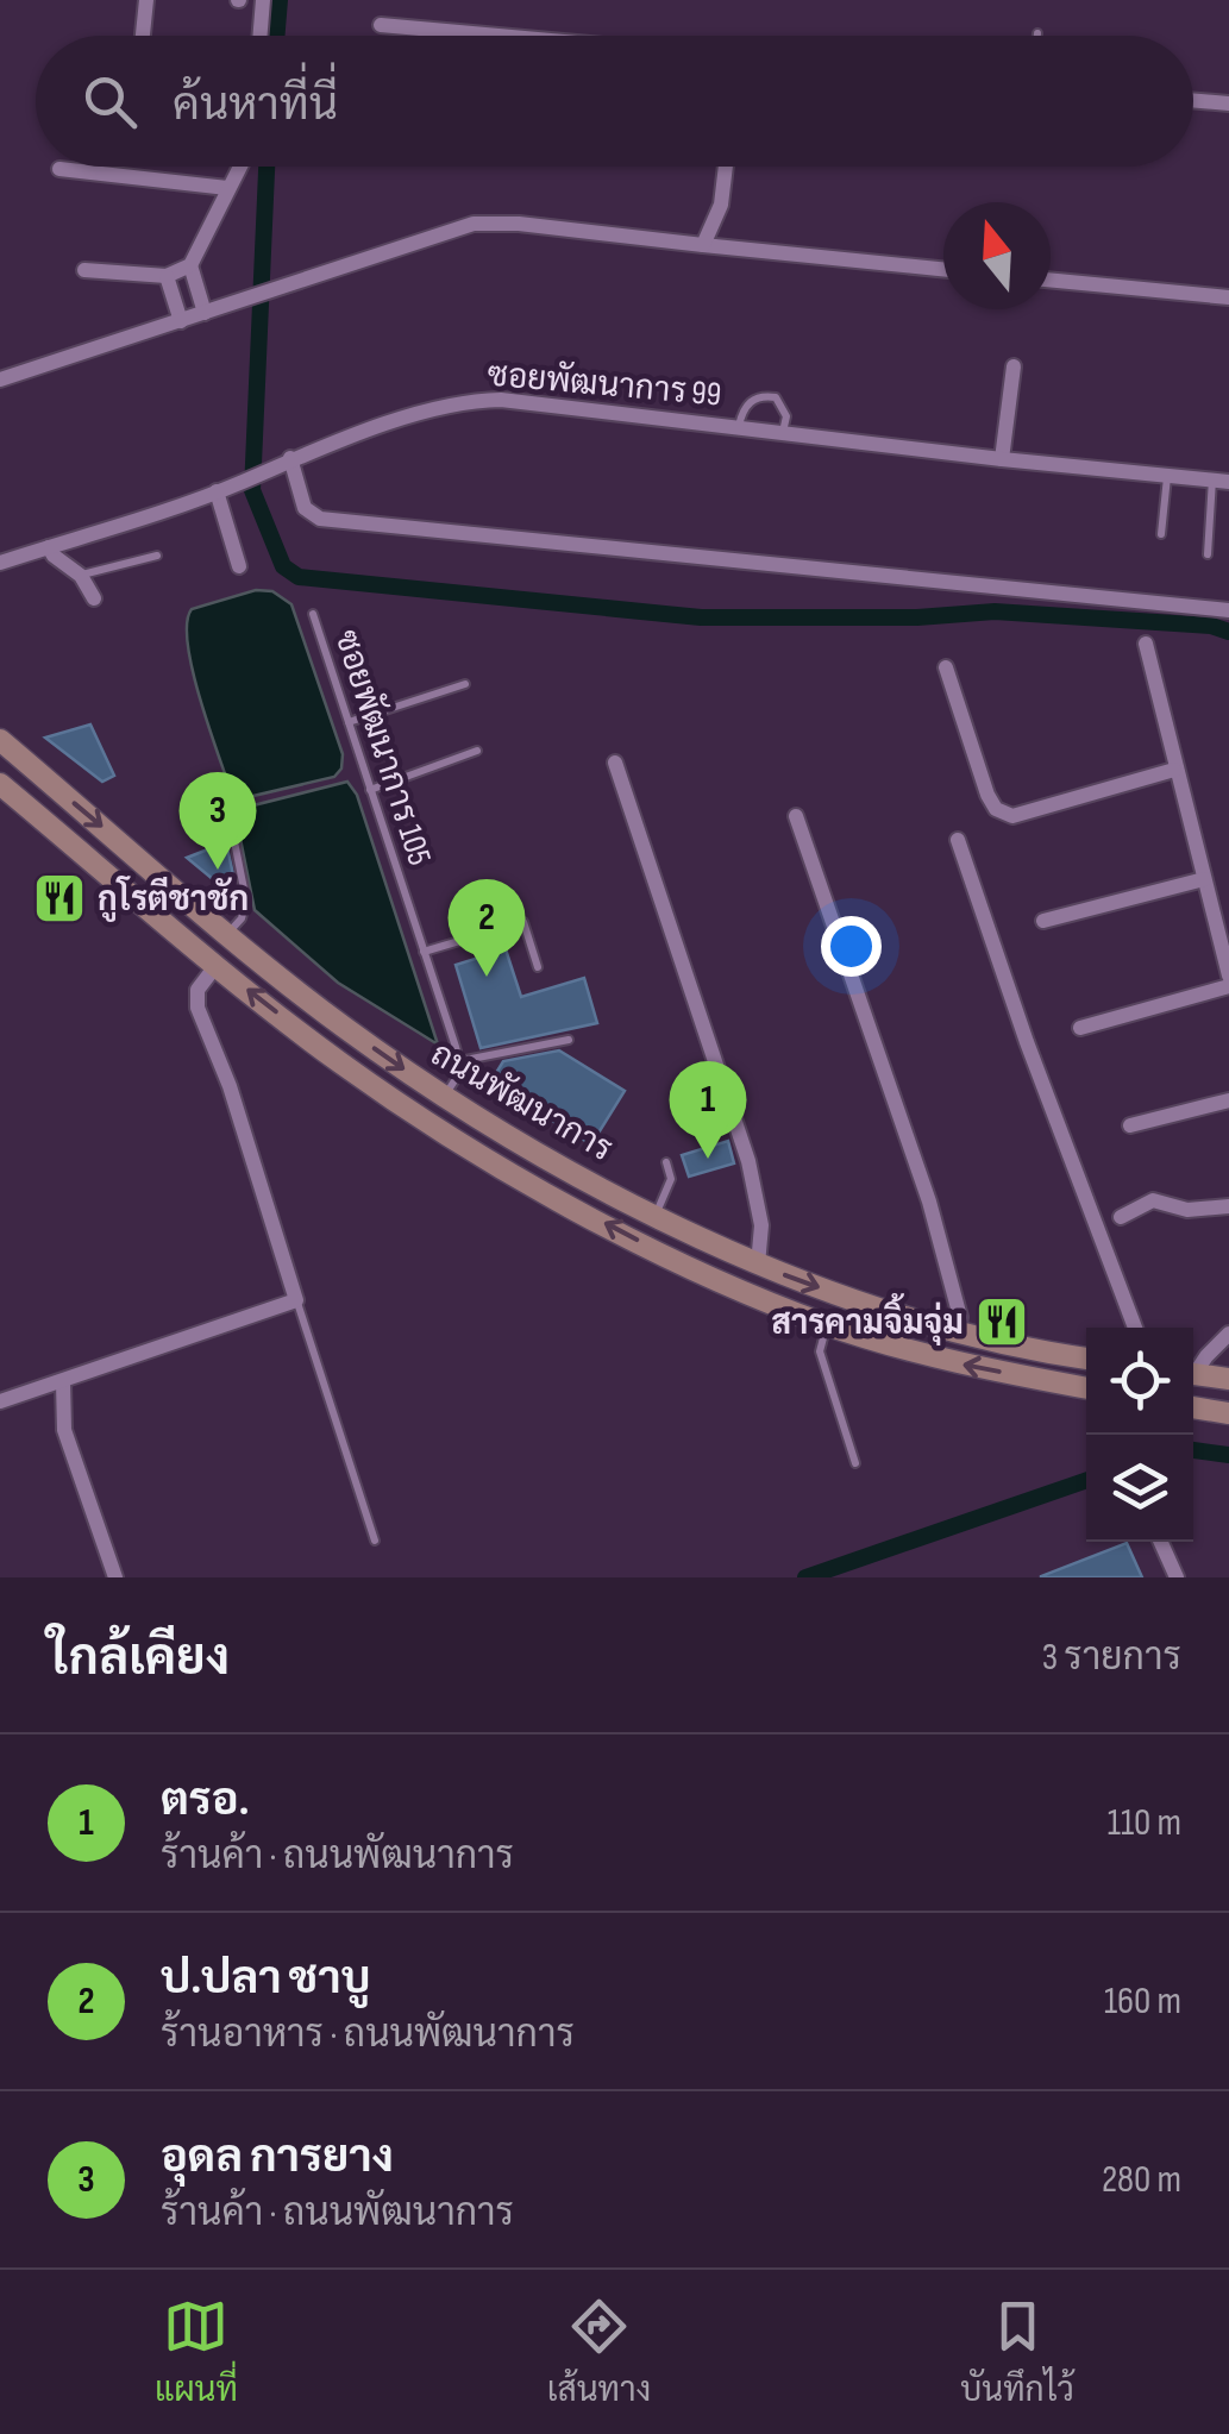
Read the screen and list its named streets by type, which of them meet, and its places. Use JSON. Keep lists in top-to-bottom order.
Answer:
{
  "streets": {
    "main road": ["ถนนพัฒนาการ"],
    "street": ["ซอยพัฒนาการ 99"],
    "lane": ["ซอยพัฒนาการ 105"]
  },
  "places": {
    "restaurant": ["กูโรตีชาชัก", "สารคามจิ้มจุ่ม"]
  },
  "north": "top",
  "page": {
    "search": "ค้นหาที่นี่",
    "pins": ["3", "2", "1"],
    "heading": ["ใกล้เคียง", "3 รายการ"],
    "list": [
      {
        "mark": "1",
        "name": "ตรอ.",
        "note": "ร้านค้า · ถนนพัฒนาการ",
        "value": "110 m"
      },
      {
        "mark": "2",
        "name": "ป.ปลา ชาบู",
        "note": "ร้านอาหาร · ถนนพัฒนาการ",
        "value": "160 m"
      },
      {
        "mark": "3",
        "name": "อุดล การยาง",
        "note": "ร้านค้า · ถนนพัฒนาการ",
        "value": "280 m"
      }
    ],
    "nav": ["แผนที่", "เส้นทาง", "บันทึกไว้"]
  }
}
